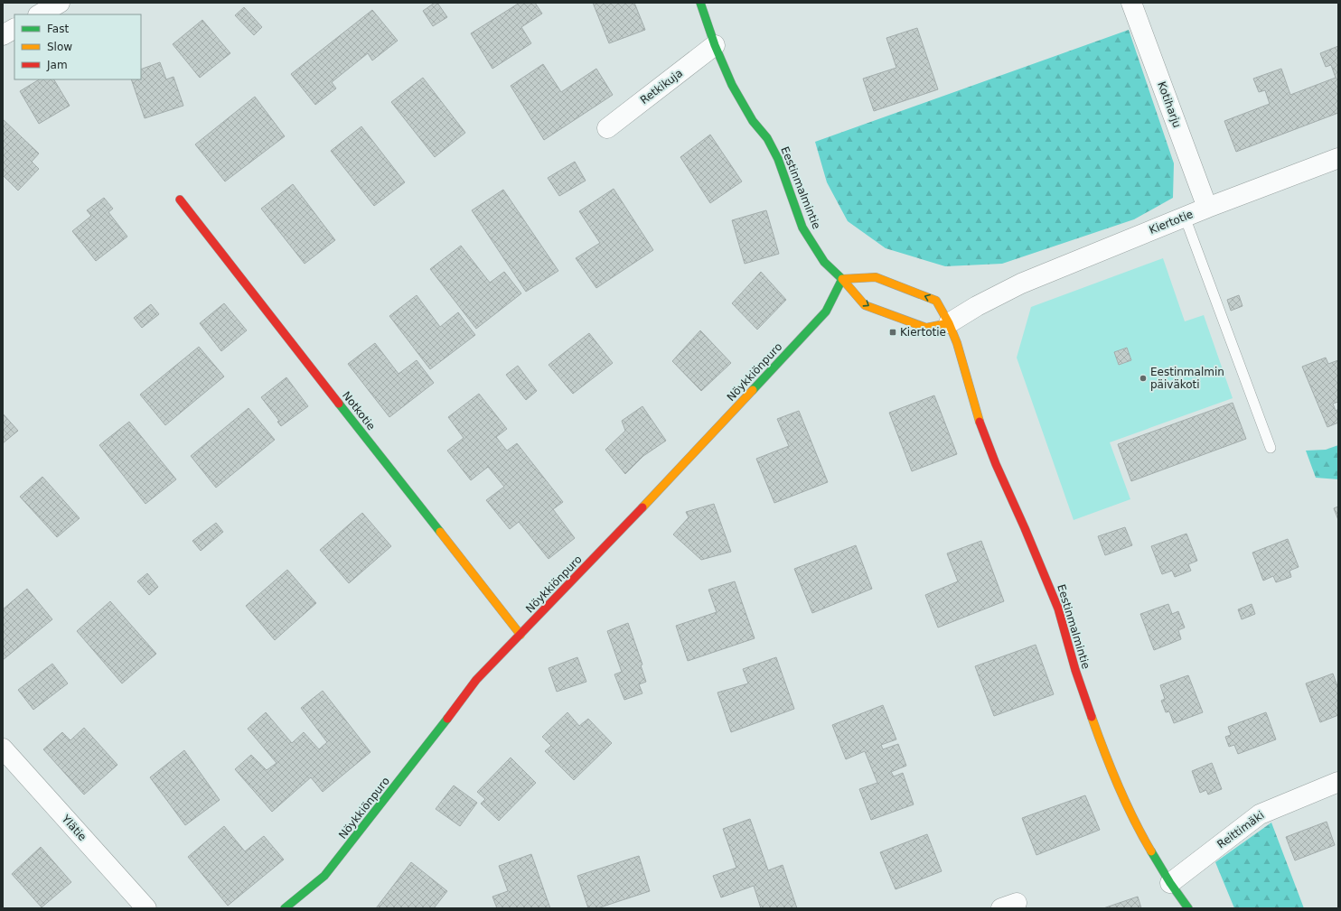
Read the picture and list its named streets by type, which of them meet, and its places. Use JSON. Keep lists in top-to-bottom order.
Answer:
{
  "streets": {
    "street": [
      "Retkikuja",
      "Kotiharju",
      "Eestinmalmintie",
      "Kiertotie",
      "Nöykkiönpuro",
      "Notkotie",
      "Ylätie",
      "Reittimäki"
    ]
  },
  "crossings": [
    ["Retkikuja", "Eestinmalmintie"],
    ["Kotiharju", "Kiertotie"],
    ["Eestinmalmintie", "Kiertotie"],
    ["Eestinmalmintie", "Nöykkiönpuro"],
    ["Eestinmalmintie", "Reittimäki"],
    ["Nöykkiönpuro", "Notkotie"]
  ],
  "places": {
    "transit": ["Kiertotie"],
    "other": ["Eestinmalmin päiväkoti"]
  },
  "legend": ["Fast", "Slow", "Jam"]
}
